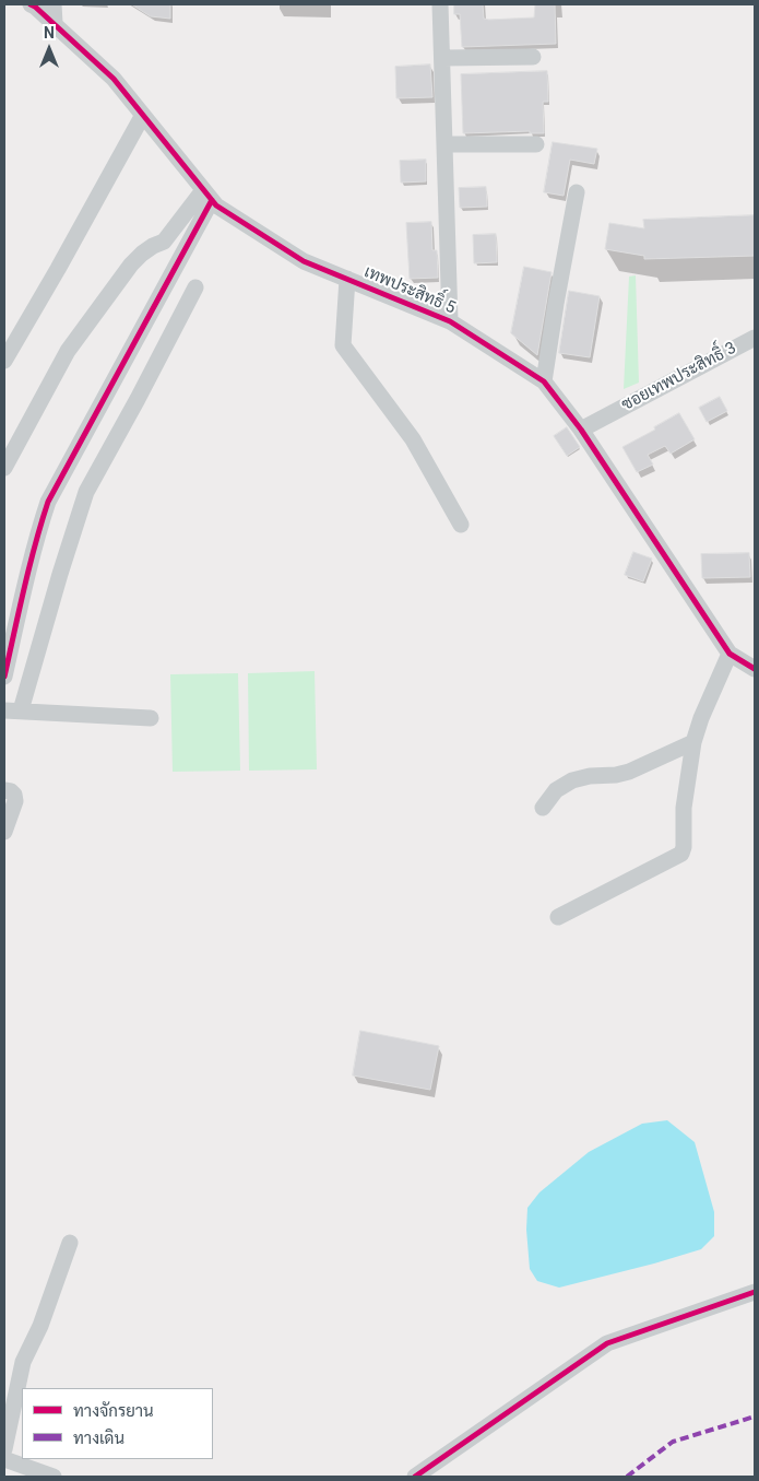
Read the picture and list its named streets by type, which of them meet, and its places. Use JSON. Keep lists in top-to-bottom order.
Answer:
{
  "streets": {
    "street": ["เทพประสิทธิ์ 5", "ซอยเทพประสิทธิ์ 3"]
  },
  "crossings": [
    ["เทพประสิทธิ์ 5", "ซอยเทพประสิทธิ์ 3"]
  ],
  "legend": ["ทางจักรยาน", "ทางเดิน"],
  "north": "top"
}
